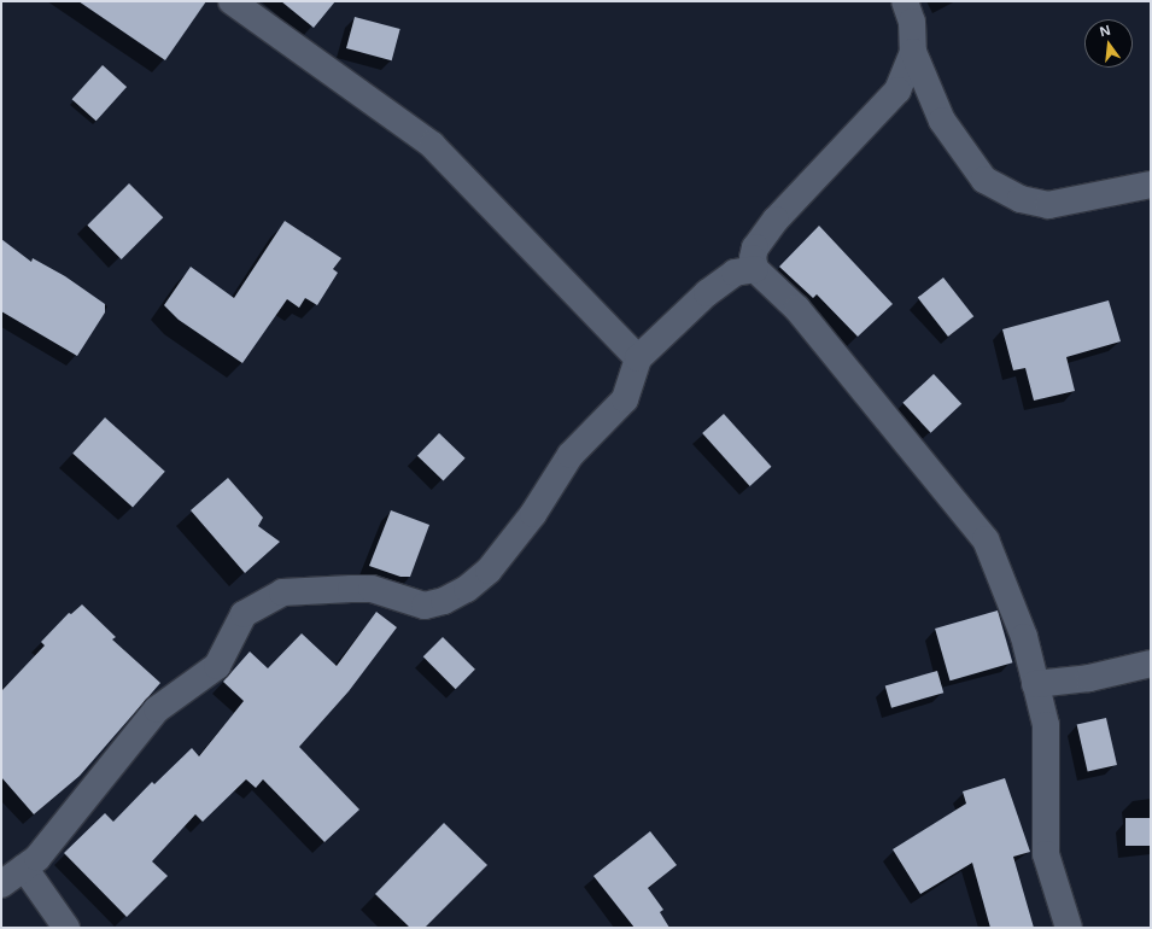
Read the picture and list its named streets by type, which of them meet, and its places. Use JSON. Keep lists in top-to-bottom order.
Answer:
{
  "north": "top"
}
